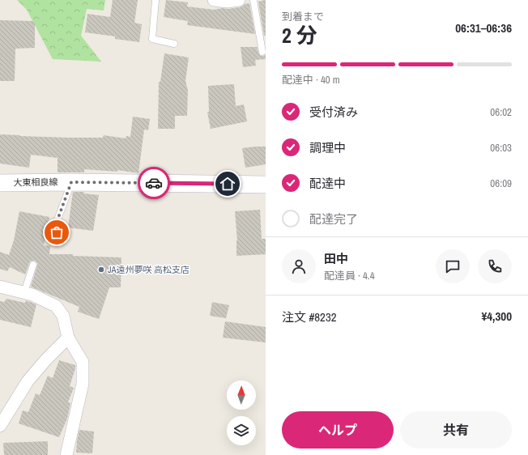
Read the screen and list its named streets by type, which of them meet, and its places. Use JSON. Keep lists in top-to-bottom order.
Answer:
{
  "streets": {
    "main road": ["大東相良線"]
  },
  "places": ["JA遠州夢咲 高松支店"],
  "north": "top",
  "page": {
    "heading": ["2 分", "到着まで", "06:31–06:36"],
    "panel": [
      "田中",
      "配達員 · 4.4",
      "注文 #8232",
      "¥4,300"
    ],
    "bar": "配達中 · 40 m",
    "list": [
      ["受付済み", "06:02"],
      ["調理中", "06:03"],
      ["配達中", "06:09"],
      "配達完了"
    ],
    "buttons": ["ヘルプ", "共有"]
  }
}
